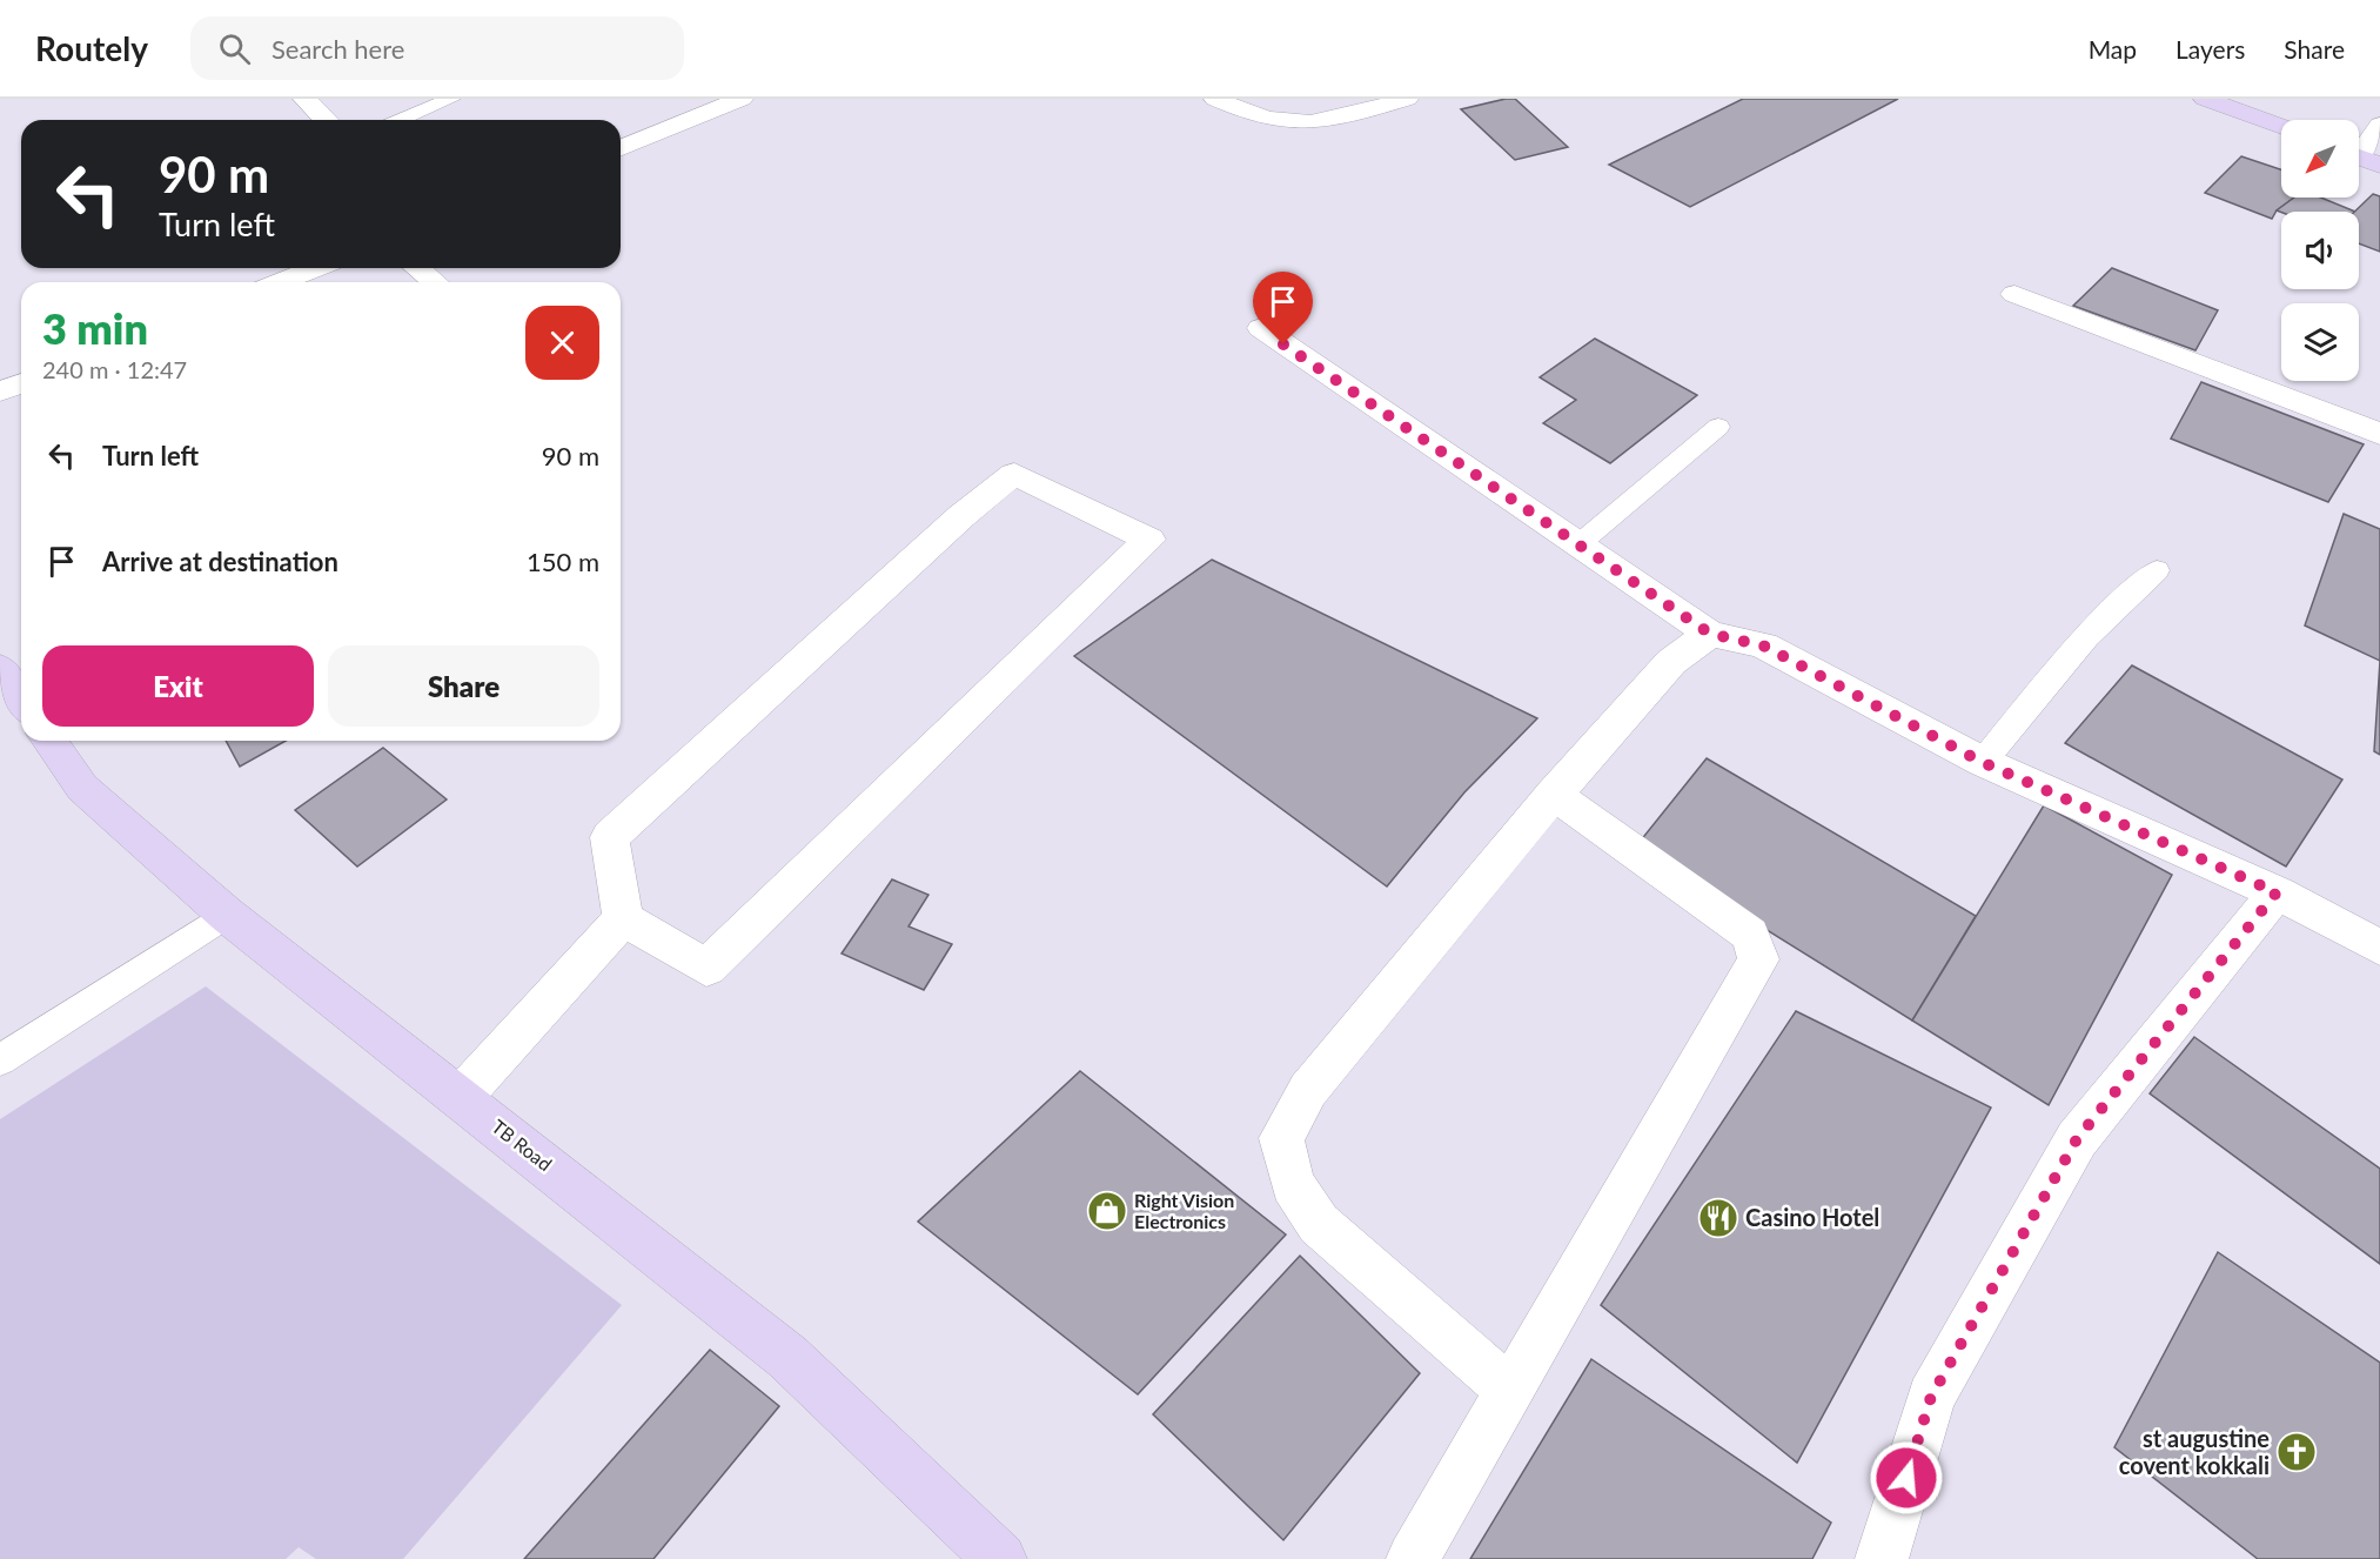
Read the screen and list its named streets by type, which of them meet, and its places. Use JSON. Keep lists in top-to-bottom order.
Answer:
{
  "streets": {
    "main road": ["TB Road"]
  },
  "places": {
    "shop": ["Right Vision Electronics"],
    "restaurant": ["Casino Hotel"],
    "church": ["st augustine covent kokkali"]
  },
  "north": "bottom left",
  "page": {
    "header": "Routely",
    "search": "Search here",
    "nav": ["Map", "Layers", "Share"],
    "turn": ["90 m", "Turn left"],
    "heading": ["3 min", "240 m · 12:47"],
    "list": [
      {
        "name": "Turn left",
        "value": "90 m"
      },
      {
        "name": "Arrive at destination",
        "value": "150 m"
      }
    ],
    "buttons": ["Exit", "Share"]
  }
}
